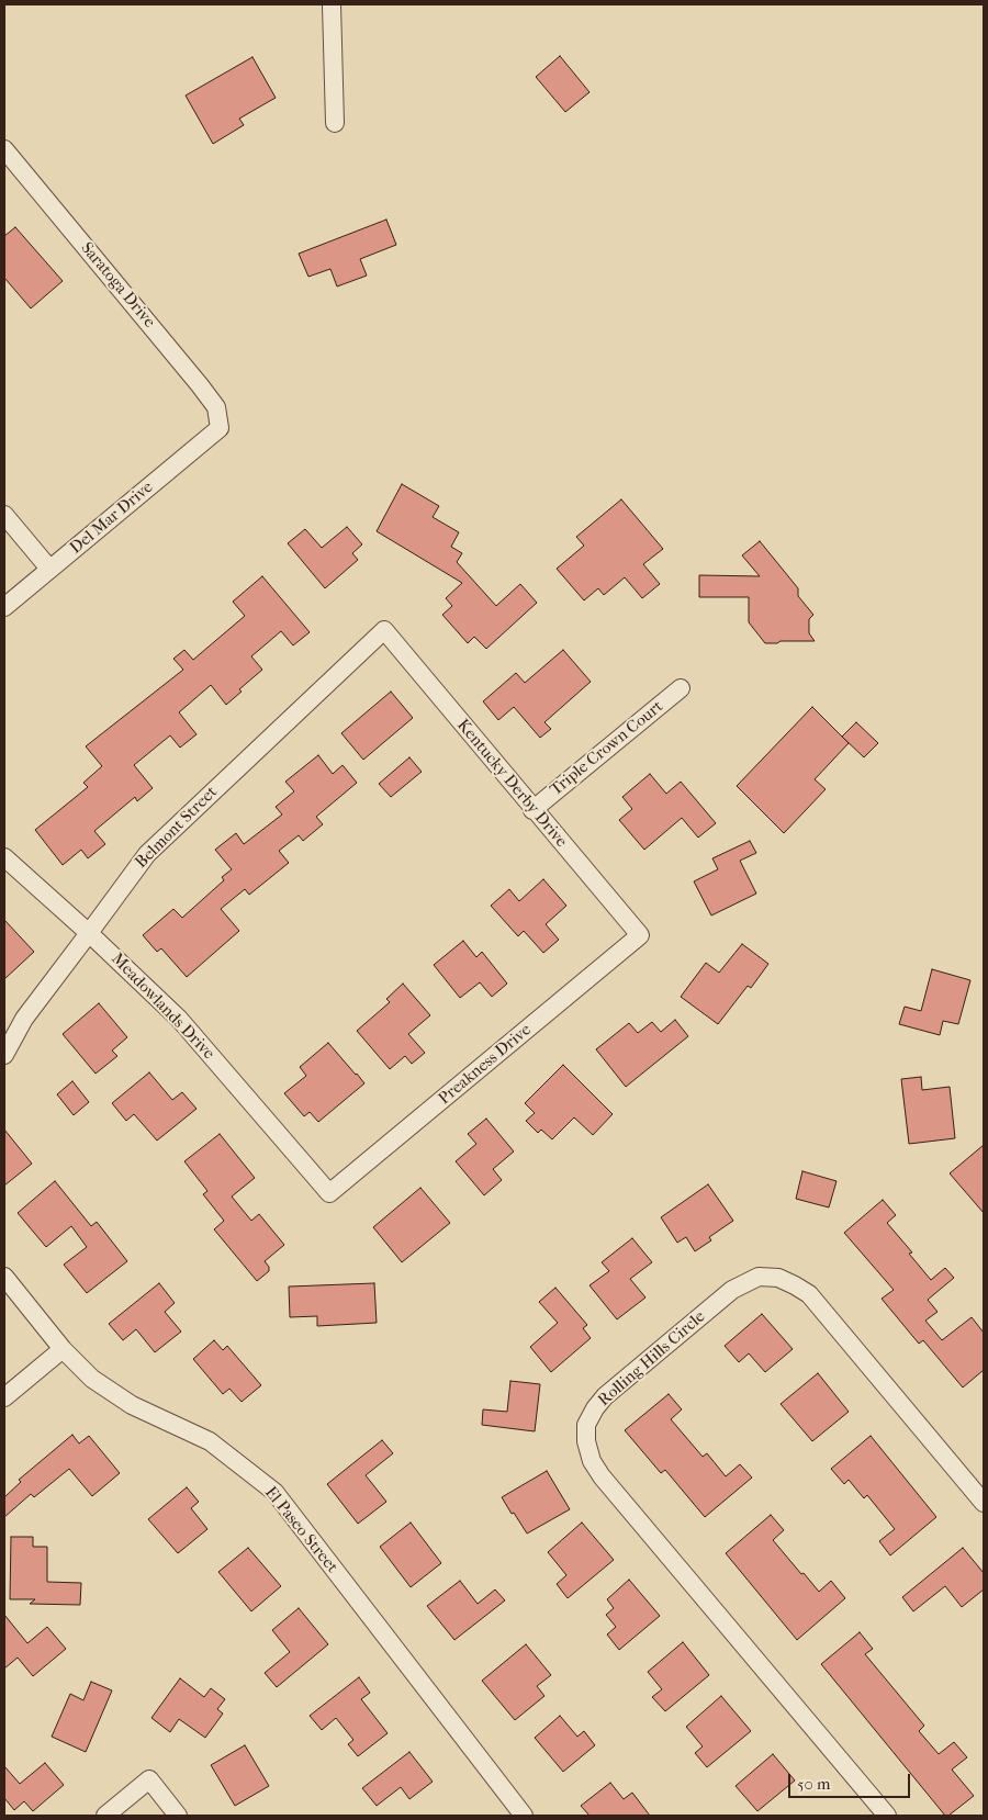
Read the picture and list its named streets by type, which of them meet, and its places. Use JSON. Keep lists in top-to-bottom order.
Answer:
{
  "streets": {
    "street": [
      "Saratoga Drive",
      "Del Mar Drive",
      "Triple Crown Court",
      "Kentucky Derby Drive",
      "Belmont Street",
      "Meadowlands Drive",
      "Preakness Drive",
      "Rolling Hills Circle",
      "El Paseo Street"
    ]
  },
  "crossings": [
    ["Saratoga Drive", "Del Mar Drive"],
    ["Triple Crown Court", "Kentucky Derby Drive"],
    ["Kentucky Derby Drive", "Belmont Street"],
    ["Kentucky Derby Drive", "Preakness Drive"],
    ["Belmont Street", "Meadowlands Drive"],
    ["Meadowlands Drive", "Preakness Drive"]
  ],
  "scale_bar": "50 m"
}
